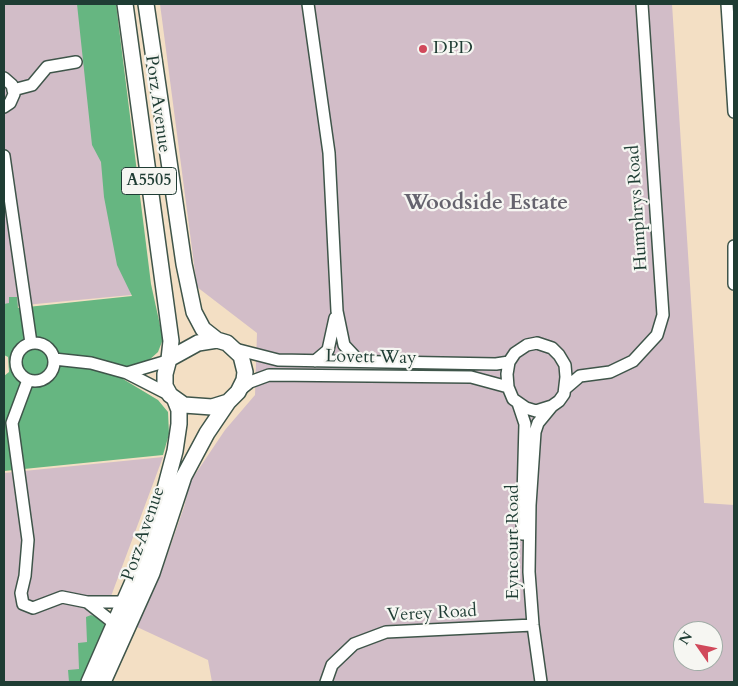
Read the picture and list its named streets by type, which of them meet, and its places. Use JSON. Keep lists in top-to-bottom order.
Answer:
{
  "streets": {
    "main road": ["Porz Avenue", "A5505"],
    "street": [
      "Humphrys Road",
      "Lovett Way",
      "Eyncourt Road",
      "Verey Road"
    ]
  },
  "crossings": [
    ["Porz Avenue", "A5505"],
    ["Porz Avenue", "Lovett Way"],
    ["A5505", "Lovett Way"],
    ["Humphrys Road", "Lovett Way"],
    ["Humphrys Road", "Eyncourt Road"],
    ["Lovett Way", "Eyncourt Road"],
    ["Eyncourt Road", "Verey Road"]
  ],
  "districts": ["Woodside Estate"],
  "places": ["DPD"],
  "north": "top left"
}
